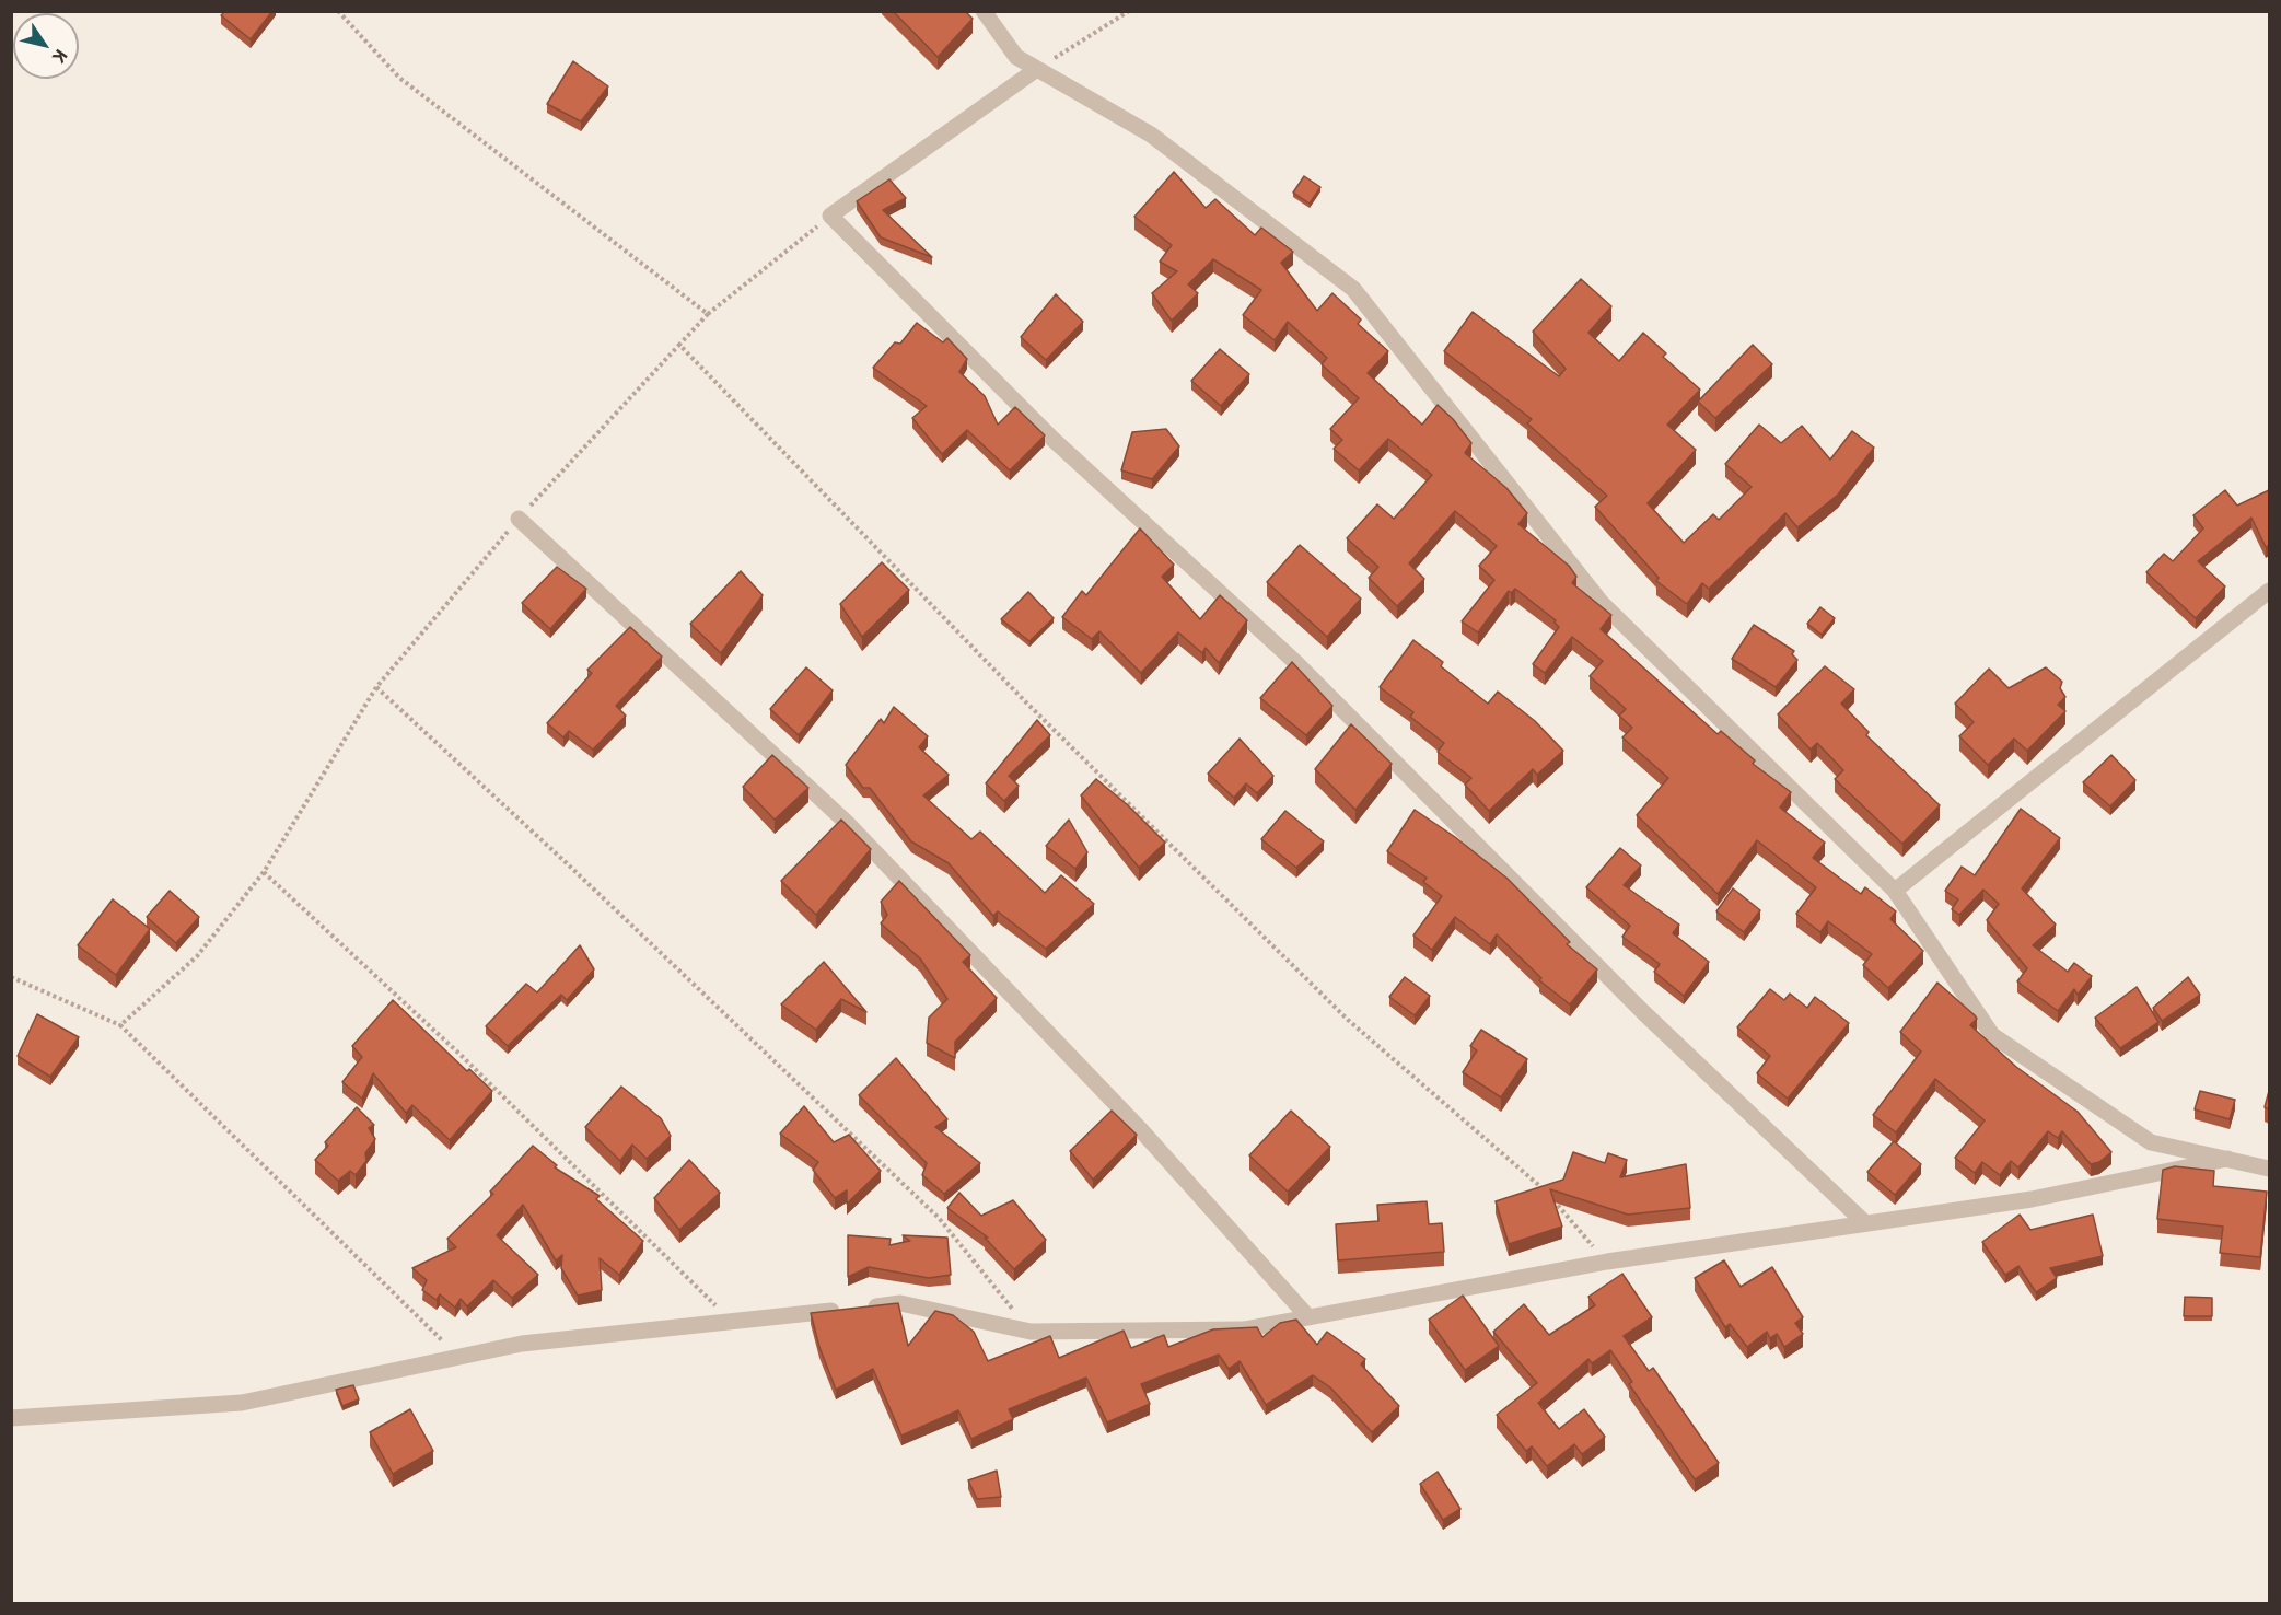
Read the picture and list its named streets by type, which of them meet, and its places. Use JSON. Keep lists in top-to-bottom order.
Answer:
{
  "north": "bottom right"
}
